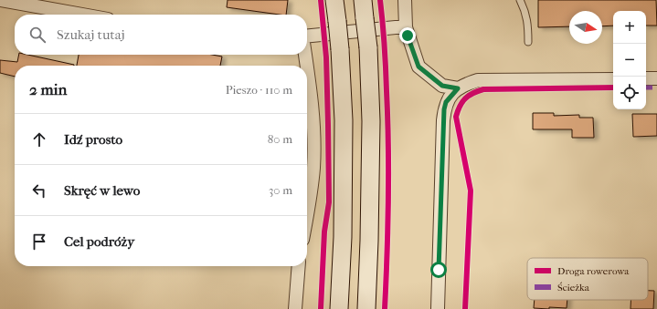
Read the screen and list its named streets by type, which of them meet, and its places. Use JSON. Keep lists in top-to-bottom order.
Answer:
{
  "legend": ["Droga rowerowa", "Ścieżka"],
  "north": "right",
  "page": {
    "map_buttons": ["+", "−"],
    "search": "Szukaj tutaj",
    "heading": ["2 min", "Pieszo · 110 m"],
    "list": [
      ["Idź prosto", "80 m"],
      ["Skręć w lewo", "30 m"],
      "Cel podróży"
    ]
  }
}
